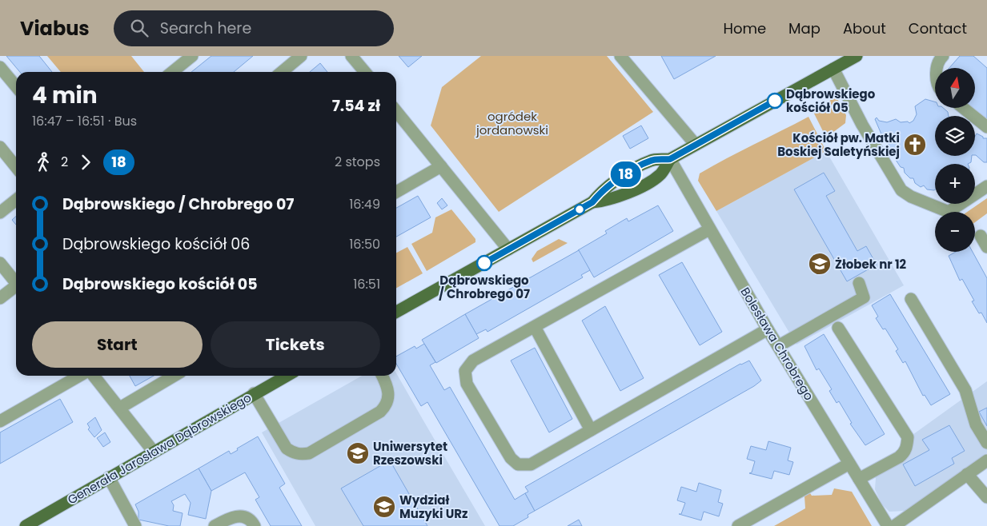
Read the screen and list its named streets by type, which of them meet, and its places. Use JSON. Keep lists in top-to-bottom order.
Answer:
{
  "streets": {
    "main road": ["Generała Jarosława Dąbrowskiego"],
    "street": ["Bolesława Chrobrego"]
  },
  "parks": ["ogródek jordanowski"],
  "places": {
    "other": ["Dąbrowskiego kościół 05", "Dąbrowskiego / Chrobrego 07"],
    "church": ["Kościół pw. Matki Boskiej Saletyńskiej"],
    "school or university": ["Żłobek nr 12", "Uniwersytet Rzeszowski", "Wydział Muzyki URz"]
  },
  "lines": ["bus line 18"],
  "north": "top",
  "page": {
    "header": "Viabus",
    "search": "Search here",
    "nav": [
      "Home",
      "Map",
      "About",
      "Contact"
    ],
    "on_map": "18",
    "map_buttons": ["+", "−"],
    "heading": ["4 min", "16:47 – 16:51 · Bus", "7.54 zł"],
    "legs": ["2", "18", "2 stops"],
    "list": [
      {
        "name": "Dąbrowskiego / Chrobrego 07",
        "value": "16:49"
      },
      {
        "name": "Dąbrowskiego kościół 06",
        "value": "16:50"
      },
      {
        "name": "Dąbrowskiego kościół 05",
        "value": "16:51"
      }
    ],
    "buttons": ["Start", "Tickets"]
  }
}
